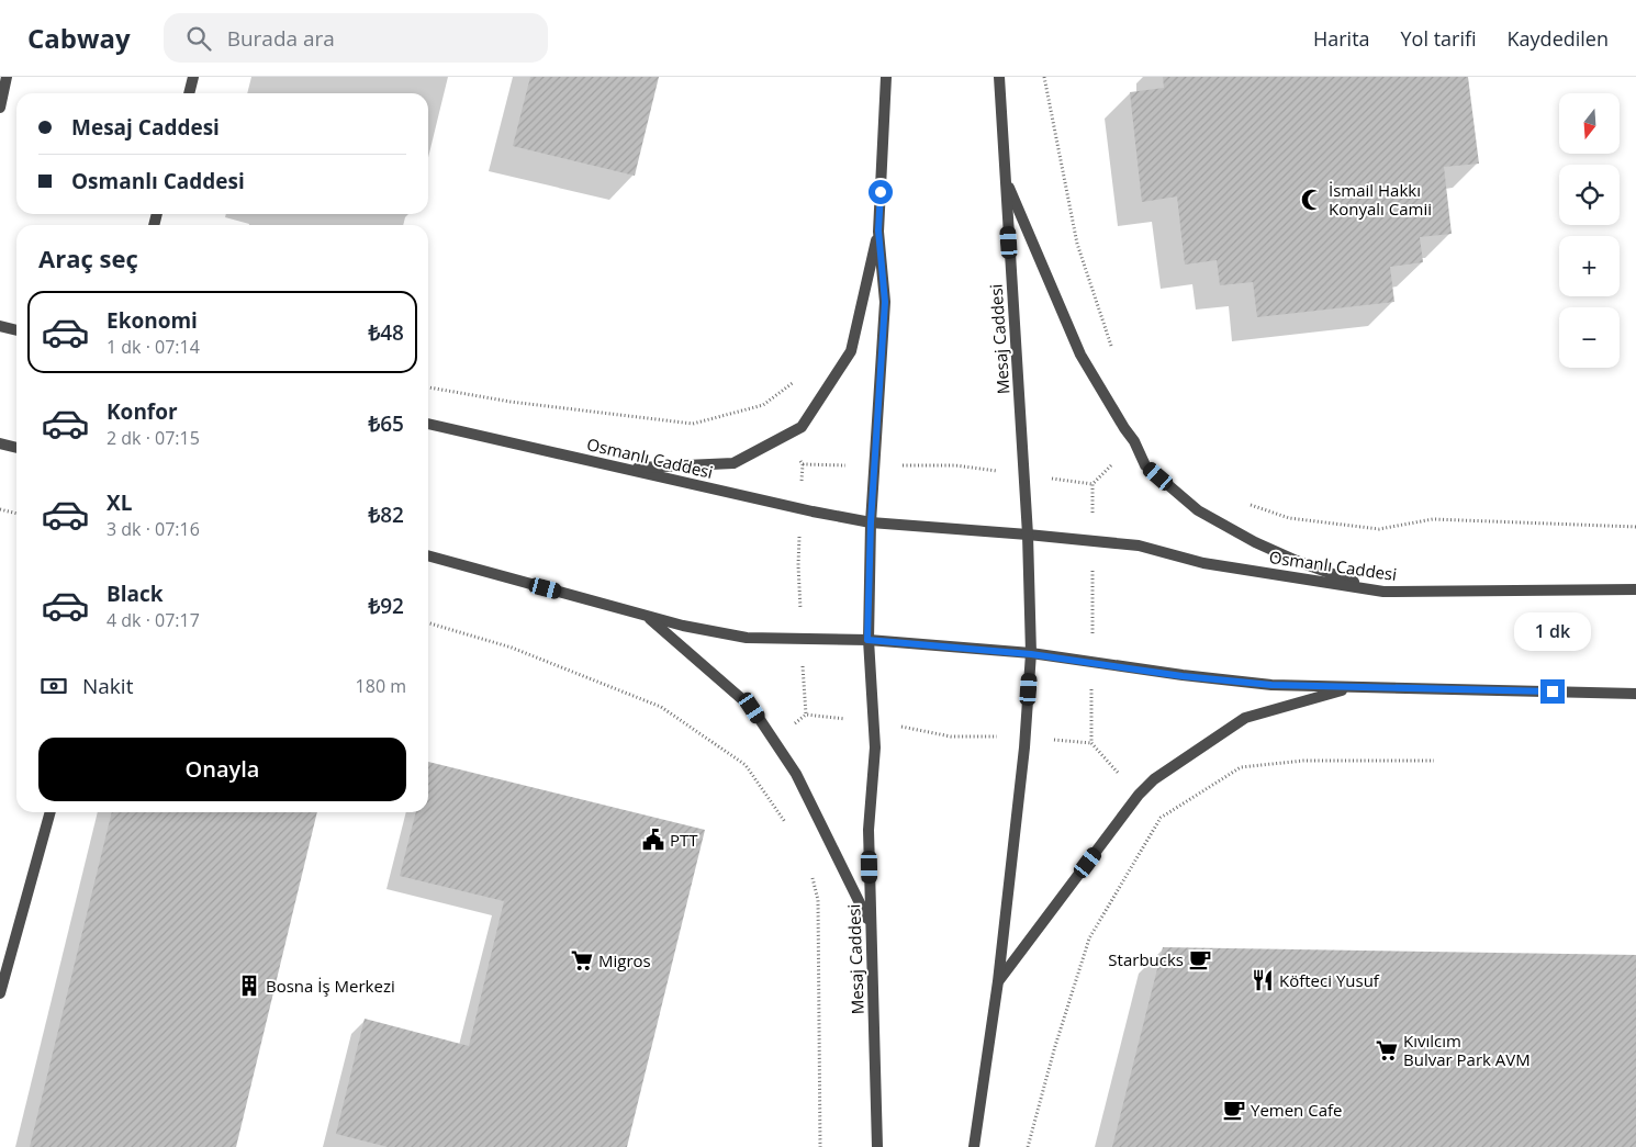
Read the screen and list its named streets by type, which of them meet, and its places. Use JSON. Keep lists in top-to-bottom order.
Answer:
{
  "streets": {
    "street": ["Mesaj Caddesi", "Osmanlı Caddesi"]
  },
  "crossings": [
    ["Mesaj Caddesi", "Osmanlı Caddesi"]
  ],
  "places": {
    "mosque": ["İsmail Hakkı Konyalı Camii"],
    "public building": ["PTT"],
    "cafe": ["Starbucks", "Yemen Cafe"],
    "supermarket": ["Migros", "Kıvılcım Bulvar Park AVM"],
    "restaurant": ["Köfteci Yusuf"],
    "building": ["Bosna İş Merkezi"]
  },
  "north": "bottom",
  "page": {
    "header": "Cabway",
    "search": "Burada ara",
    "nav": ["Harita", "Yol tarifi", "Kaydedilen"],
    "map_buttons": ["+", "−"],
    "banner": ["Mesaj Caddesi", "Osmanlı Caddesi"],
    "heading": "Araç seç",
    "list": [
      {
        "name": "Ekonomi",
        "note": "1 dk · 07:14",
        "value": "₺48"
      },
      {
        "name": "Konfor",
        "note": "2 dk · 07:15",
        "value": "₺65"
      },
      {
        "name": "XL",
        "note": "3 dk · 07:16",
        "value": "₺82"
      },
      {
        "name": "Black",
        "note": "4 dk · 07:17",
        "value": "₺92"
      }
    ],
    "bubble": "1 dk",
    "pay": ["Nakit", "180 m"],
    "buttons": "Onayla"
  }
}
